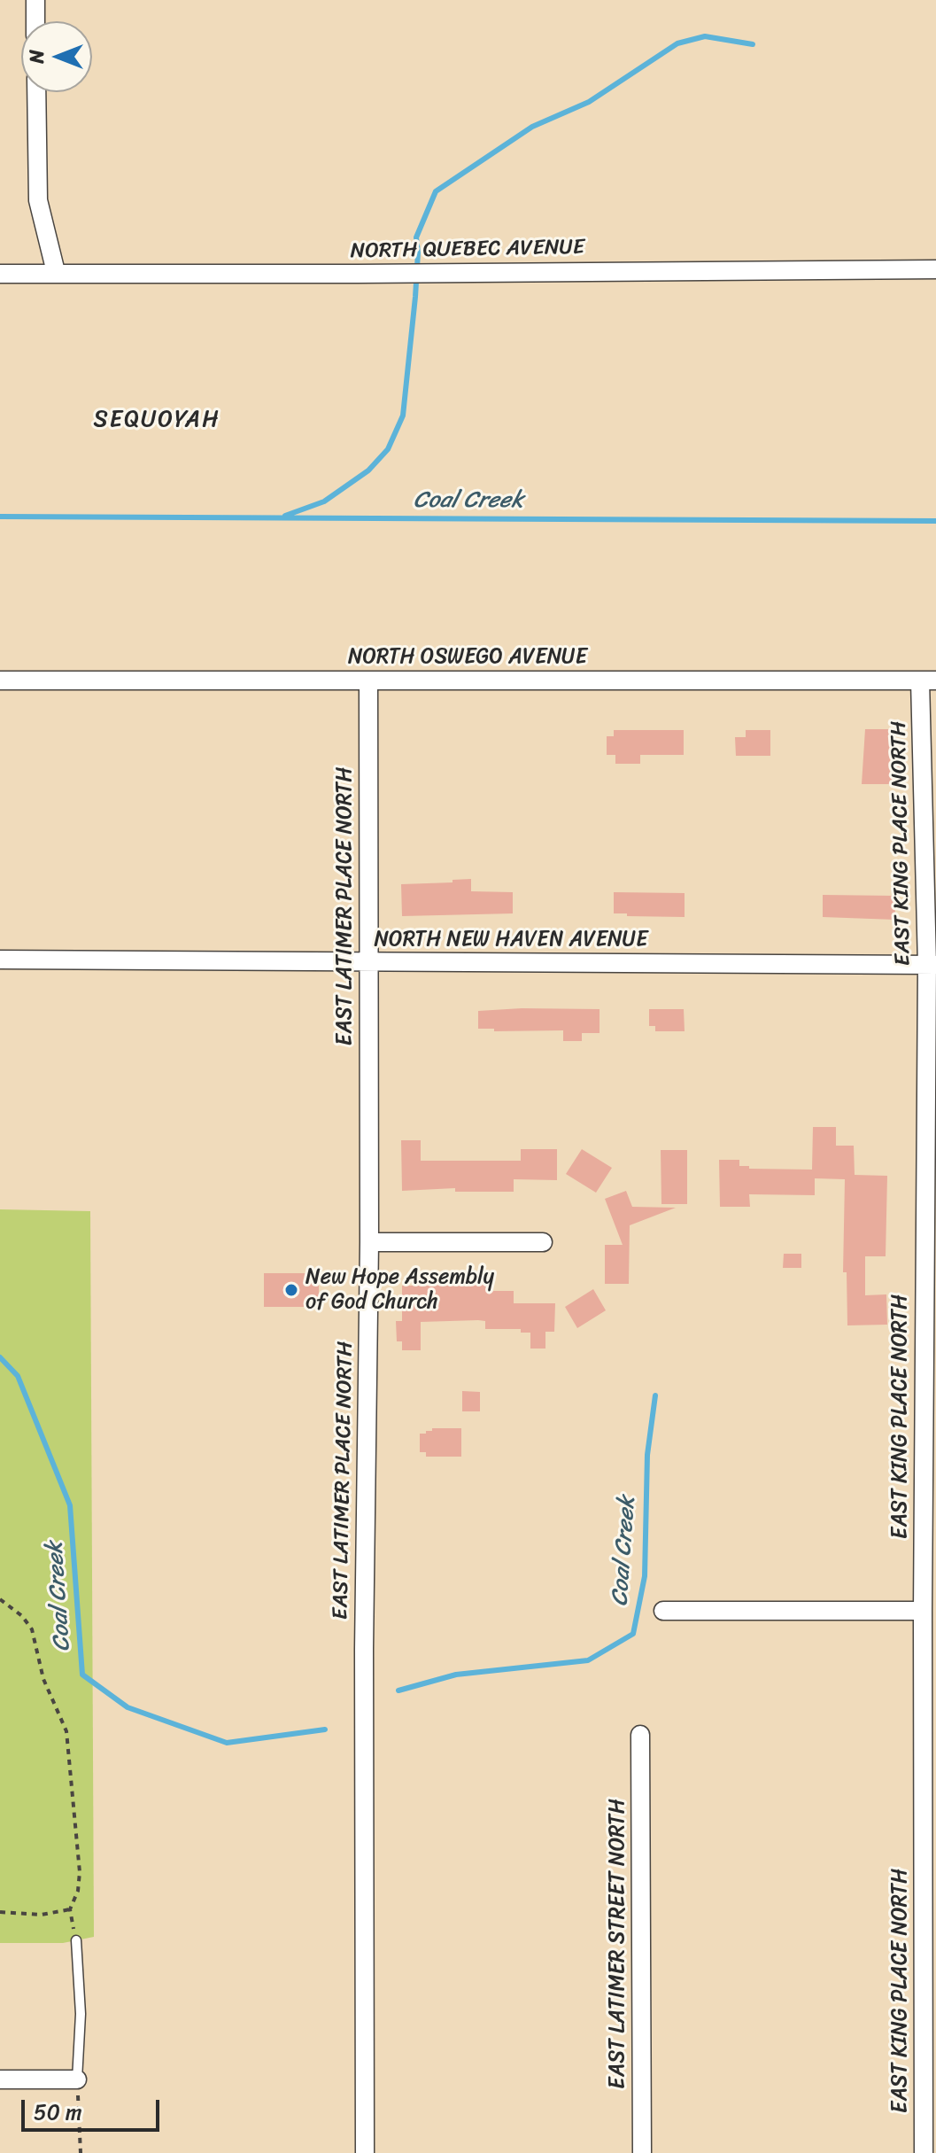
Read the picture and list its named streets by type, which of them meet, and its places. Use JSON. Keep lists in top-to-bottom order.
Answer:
{
  "streets": {
    "street": [
      "NORTH QUEBEC AVENUE",
      "NORTH OSWEGO AVENUE",
      "EAST KING PLACE NORTH",
      "EAST LATIMER PLACE NORTH",
      "NORTH NEW HAVEN AVENUE",
      "EAST LATIMER STREET NORTH"
    ]
  },
  "crossings": [
    ["NORTH OSWEGO AVENUE", "EAST KING PLACE NORTH"],
    ["NORTH OSWEGO AVENUE", "EAST LATIMER PLACE NORTH"],
    ["EAST KING PLACE NORTH", "NORTH NEW HAVEN AVENUE"],
    ["EAST LATIMER PLACE NORTH", "NORTH NEW HAVEN AVENUE"]
  ],
  "districts": ["SEQUOYAH"],
  "water": ["Coal Creek"],
  "places": ["New Hope Assembly of God Church"],
  "scale_bar": "50 m",
  "north": "left"
}
